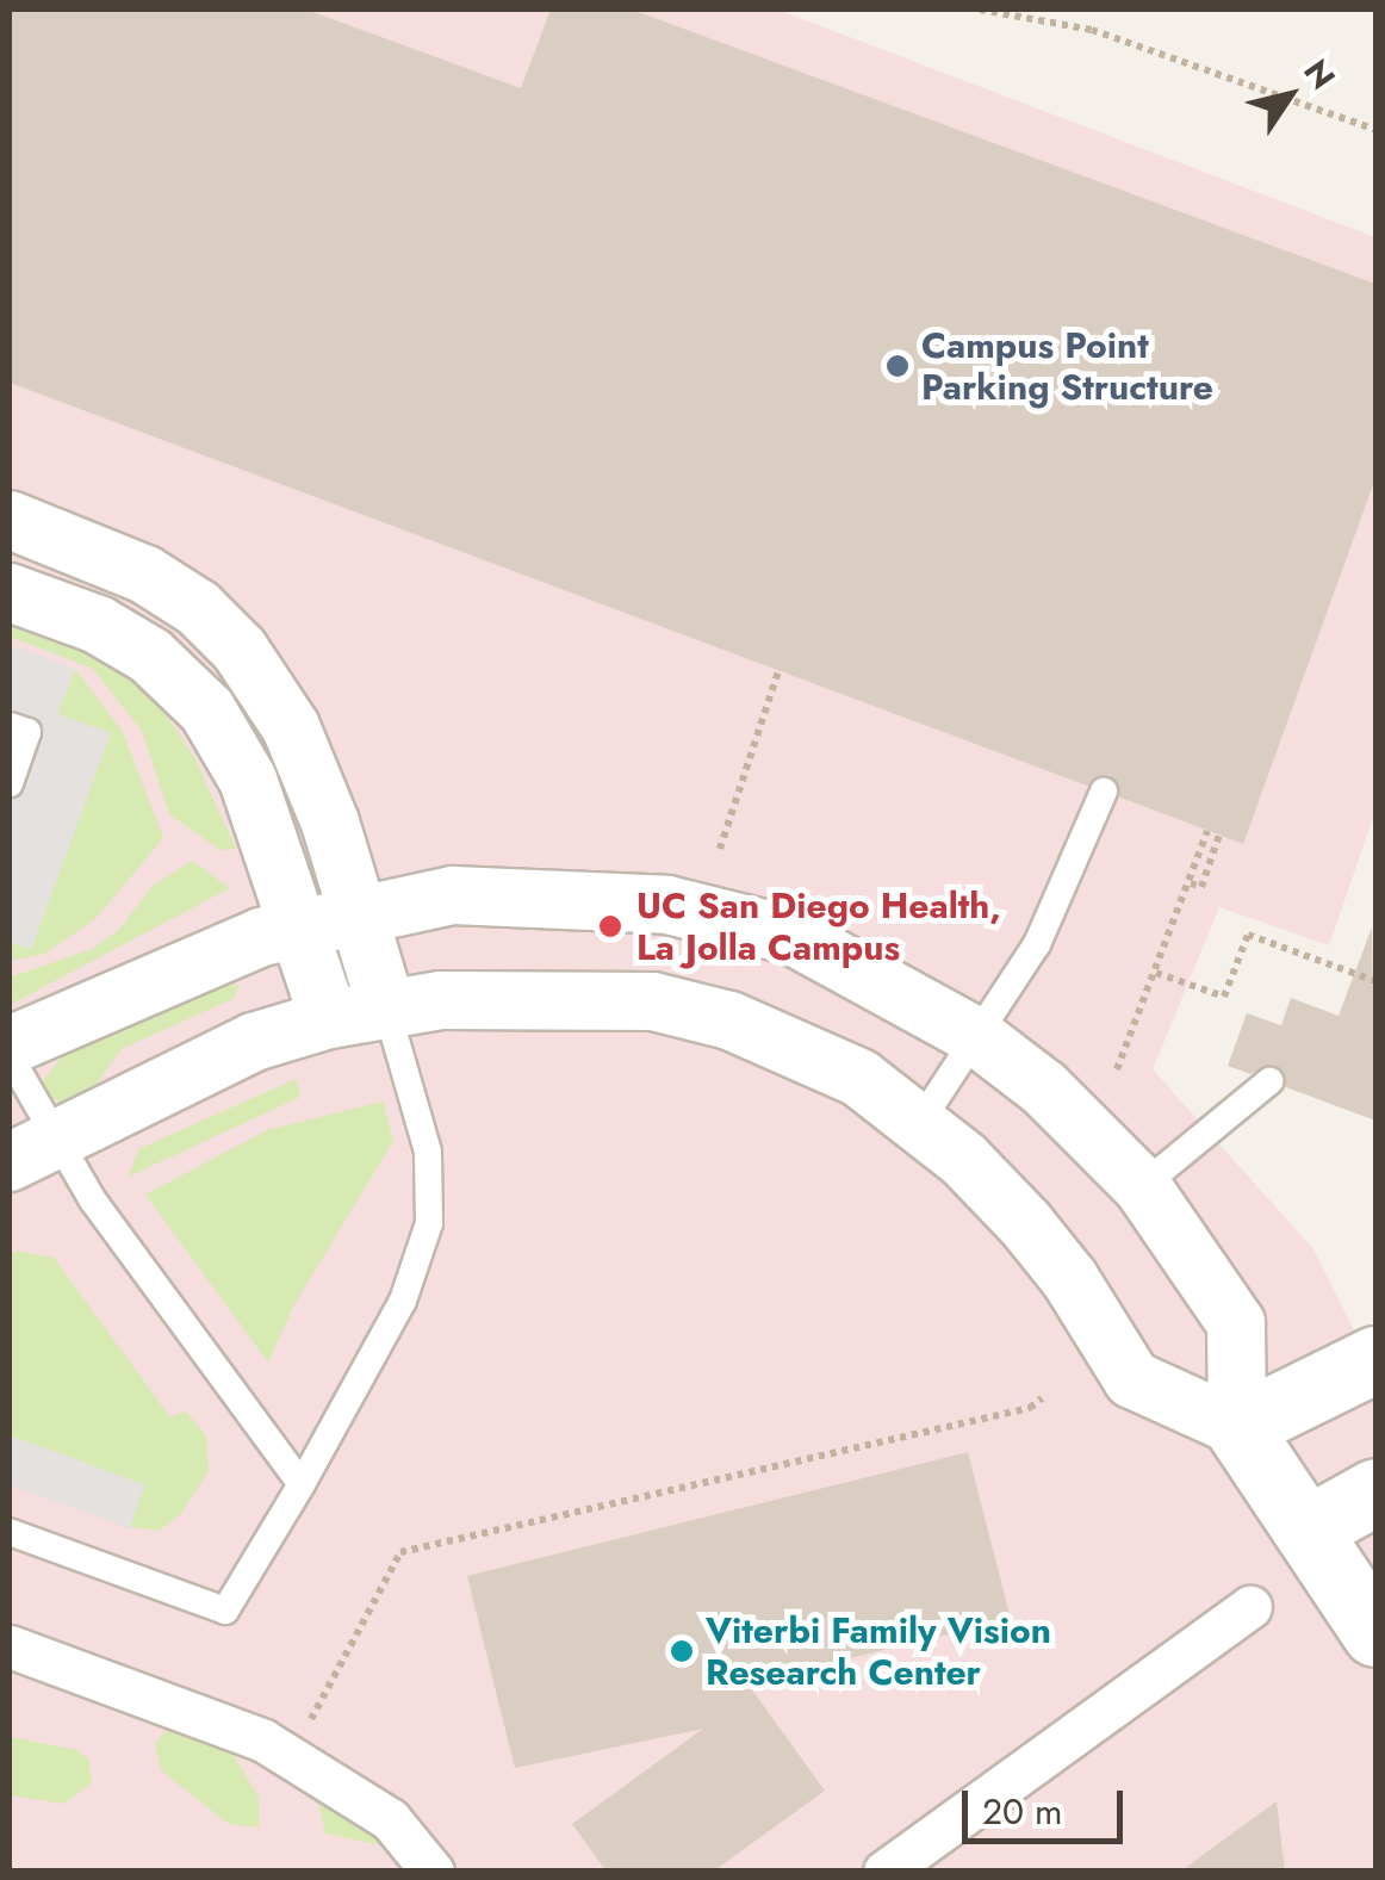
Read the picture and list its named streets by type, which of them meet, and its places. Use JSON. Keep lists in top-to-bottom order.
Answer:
{
  "places": ["Campus Point Parking Structure", "UC San Diego Health, La Jolla Campus", "Viterbi Family Vision Research Center"],
  "scale_bar": "20 m",
  "north": "top right"
}
